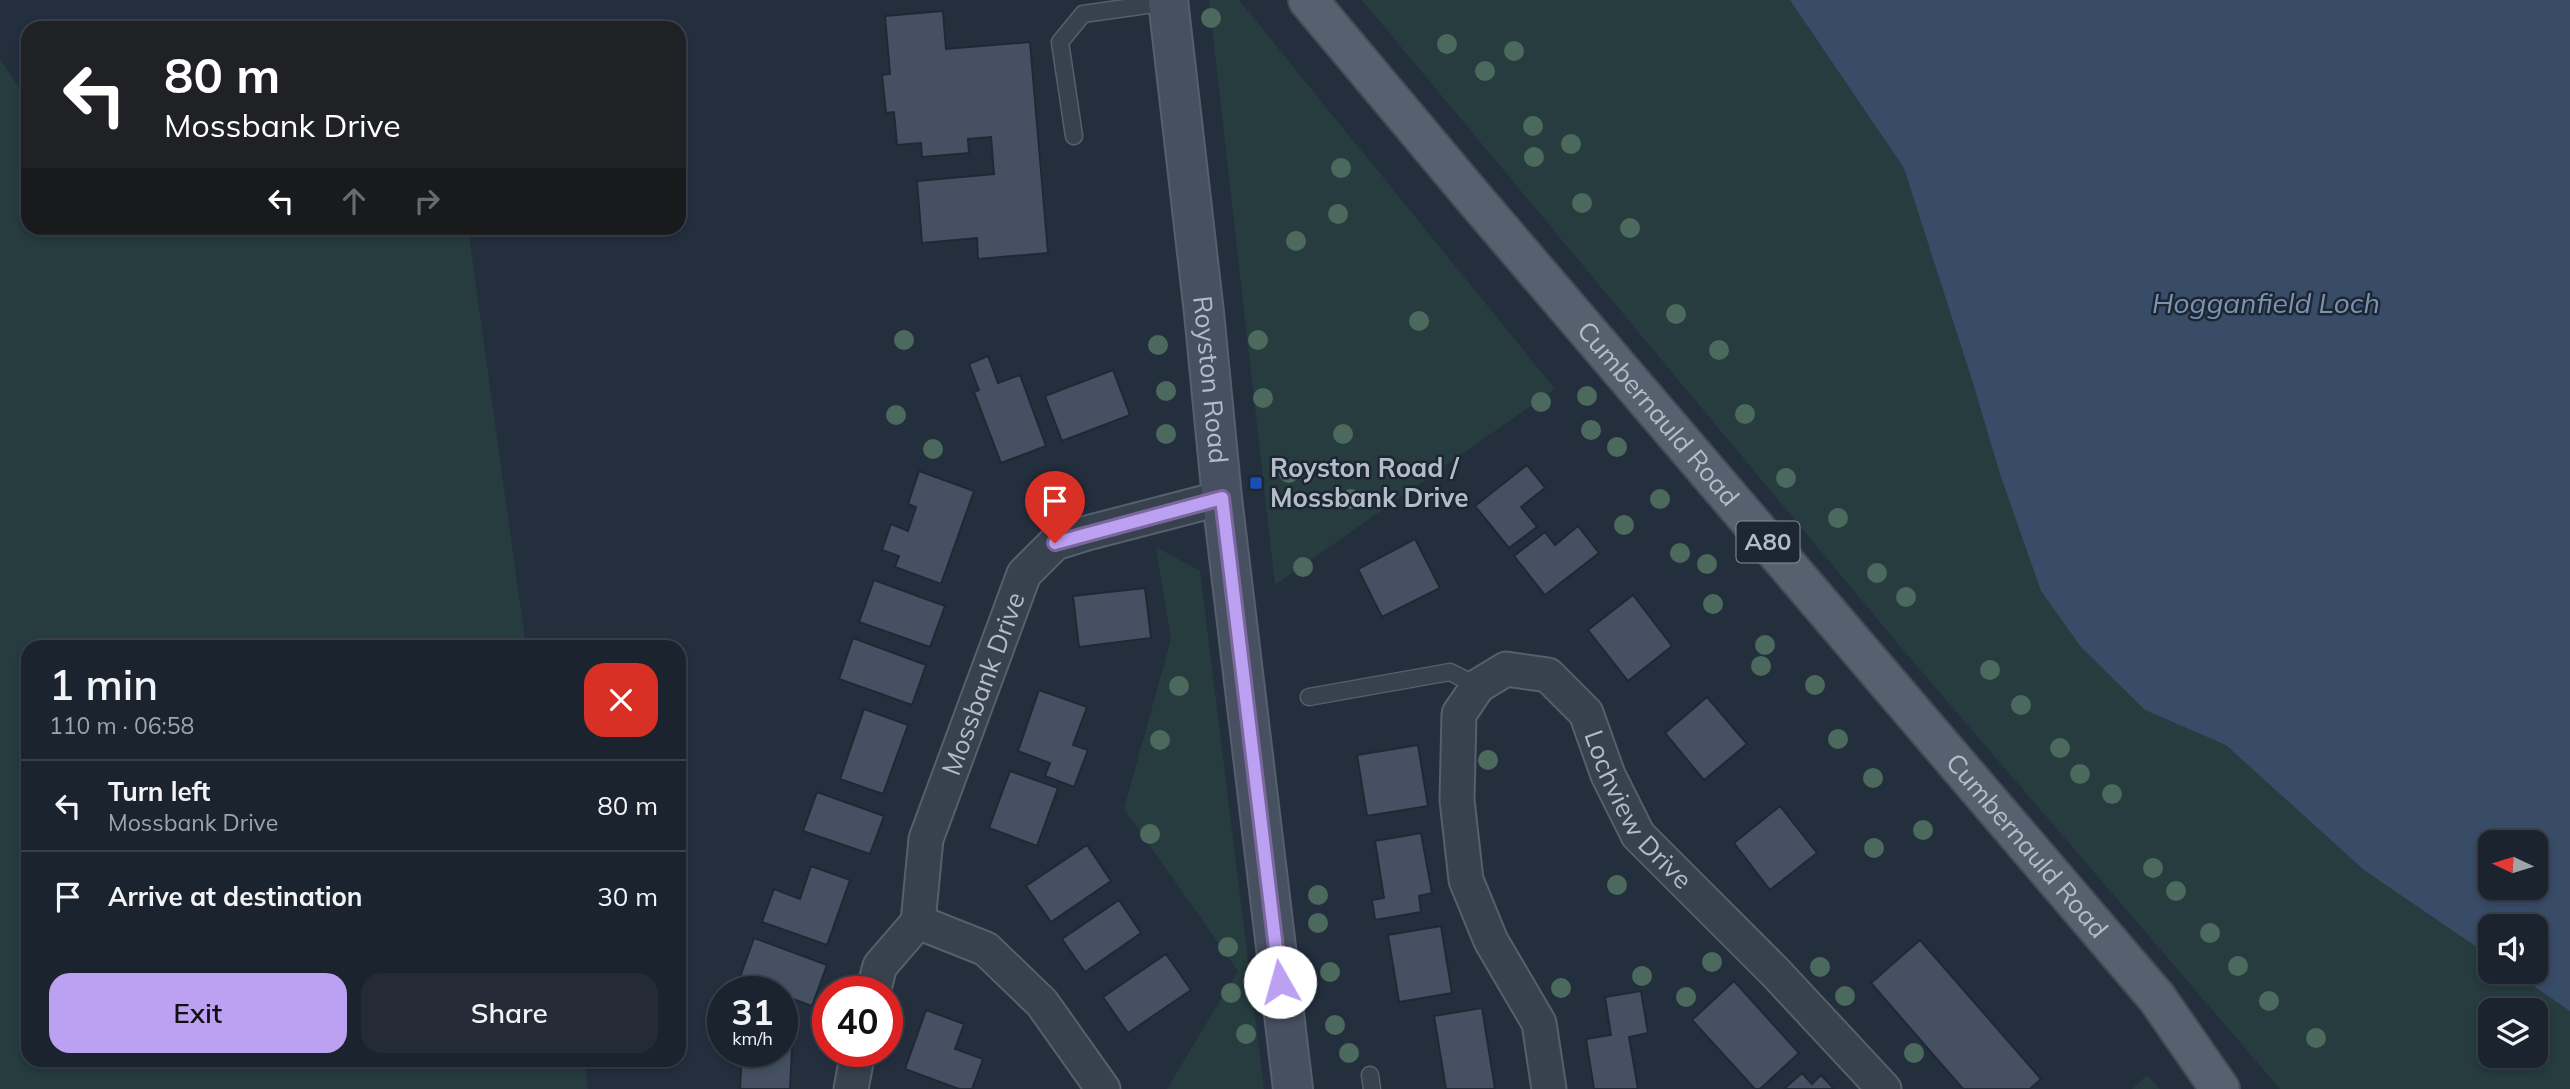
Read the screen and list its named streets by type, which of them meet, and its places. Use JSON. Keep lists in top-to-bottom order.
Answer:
{
  "streets": {
    "main road": ["Cumbernauld Road", "A80"],
    "street": ["Royston Road", "Mossbank Drive", "Lochview Drive"]
  },
  "crossings": [
    ["Royston Road", "Mossbank Drive"]
  ],
  "water": ["Hogganfield Loch"],
  "places": {
    "transit": ["Royston Road / Mossbank Drive"]
  },
  "north": "left",
  "page": {
    "turn": ["80 m", "Mossbank Drive"],
    "heading": ["1 min", "110 m · 06:58"],
    "list": [
      {
        "name": "Turn left",
        "note": "Mossbank Drive",
        "value": "80 m"
      },
      {
        "name": "Arrive at destination",
        "value": "30 m"
      }
    ],
    "buttons": ["Exit", "Share"],
    "speed": "31 km/h",
    "limit": "40"
  }
}
